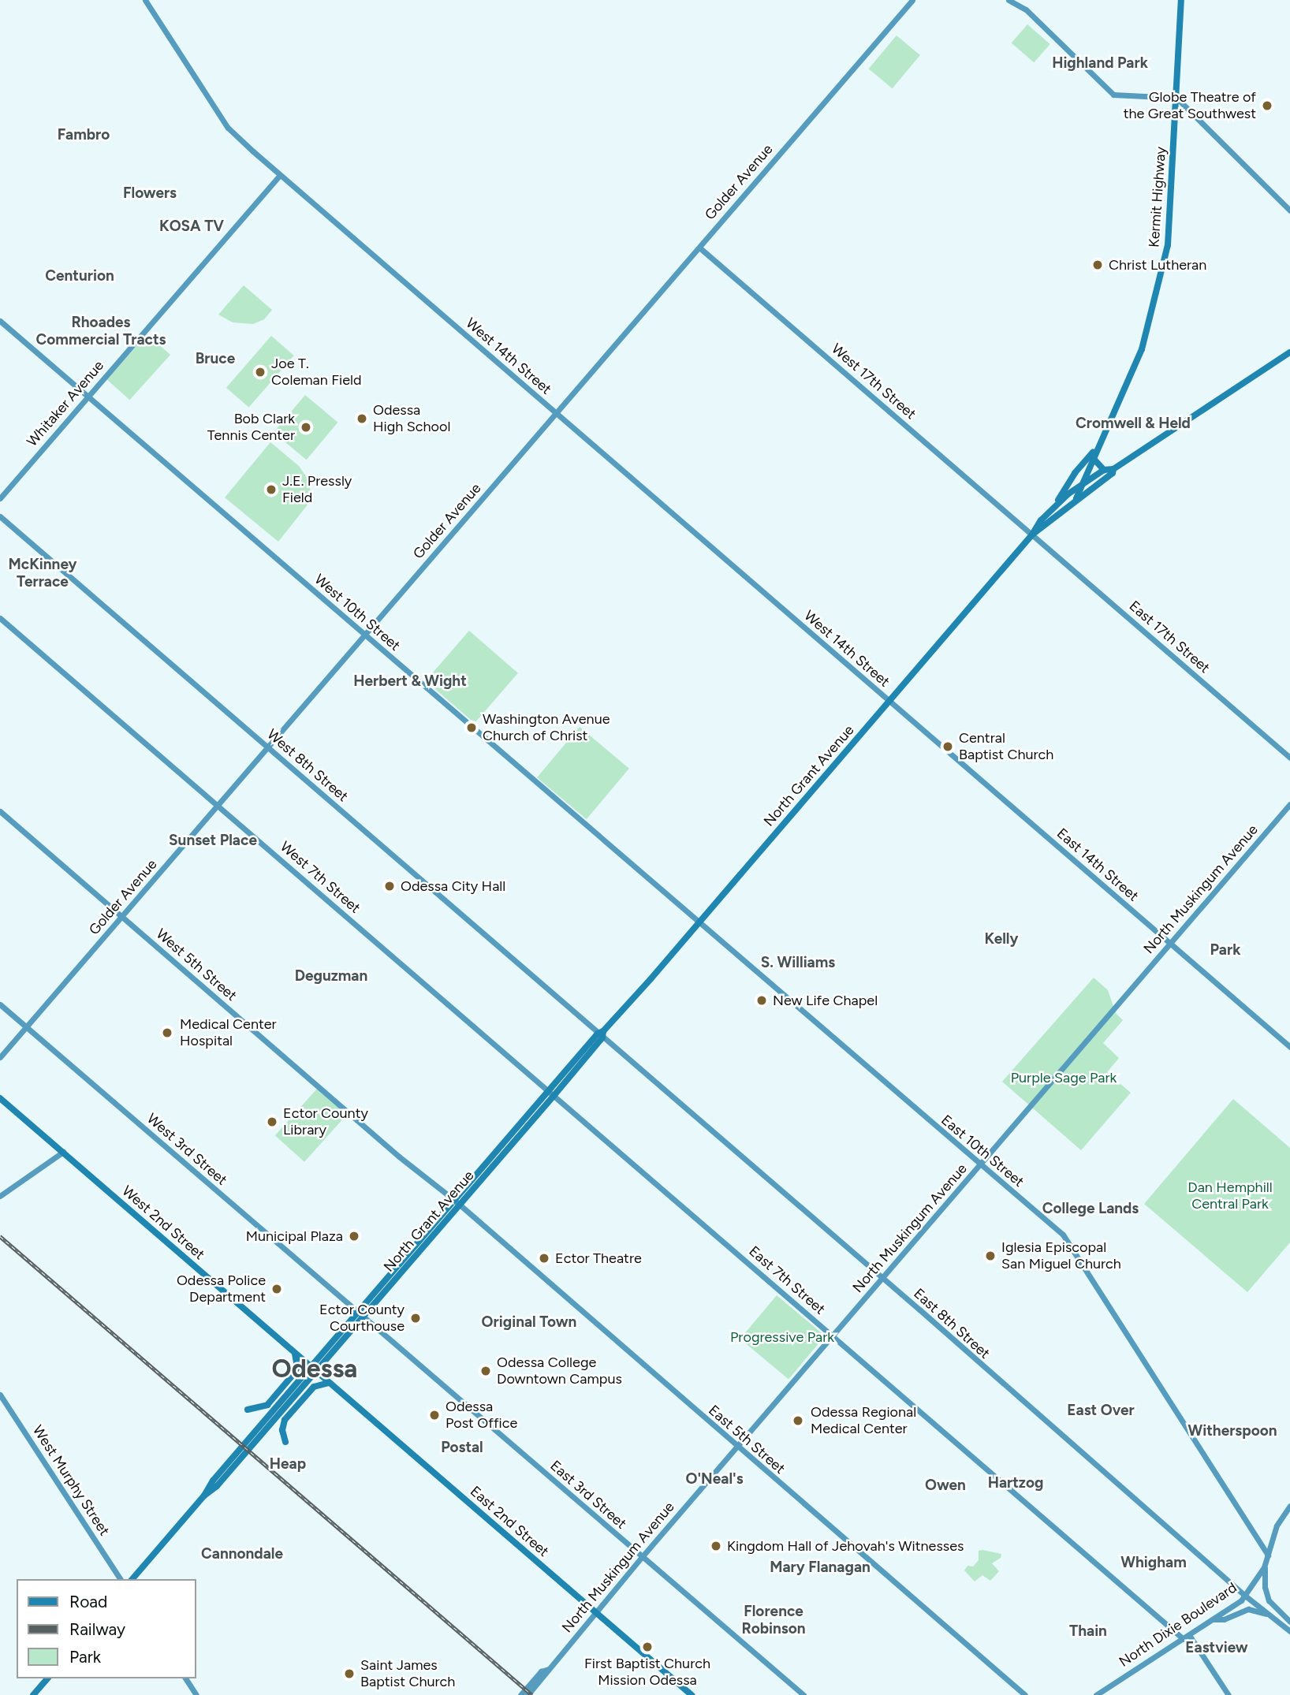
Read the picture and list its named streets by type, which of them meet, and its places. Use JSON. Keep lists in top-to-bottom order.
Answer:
{
  "streets": {
    "main road": [
      "Kermit Highway",
      "North Grant Avenue",
      "West 2nd Street",
      "East 2nd Street"
    ],
    "street": [
      "Golder Avenue",
      "West 14th Street",
      "West 17th Street",
      "Whitaker Avenue",
      "West 10th Street",
      "East 17th Street",
      "West 8th Street",
      "East 14th Street",
      "West 7th Street",
      "North Muskingum Avenue",
      "West 5th Street",
      "West 3rd Street",
      "East 10th Street",
      "East 7th Street",
      "East 8th Street",
      "East 5th Street",
      "West Murphy Street",
      "East 3rd Street",
      "North Dixie Boulevard"
    ]
  },
  "crossings": [
    ["Golder Avenue", "West 14th Street"],
    ["Golder Avenue", "West 17th Street"],
    ["Golder Avenue", "West 10th Street"],
    ["Golder Avenue", "West 8th Street"],
    ["Golder Avenue", "West 7th Street"],
    ["Golder Avenue", "West 5th Street"],
    ["Golder Avenue", "West 3rd Street"],
    ["Kermit Highway", "North Grant Avenue"],
    ["West 14th Street", "Whitaker Avenue"],
    ["West 14th Street", "North Grant Avenue"],
    ["West 14th Street", "East 14th Street"],
    ["West 17th Street", "East 17th Street"],
    ["West 17th Street", "North Grant Avenue"],
    ["Whitaker Avenue", "West 10th Street"],
    ["West 10th Street", "North Grant Avenue"],
    ["West 10th Street", "East 10th Street"],
    ["East 17th Street", "North Grant Avenue"],
    ["West 8th Street", "North Grant Avenue"],
    ["West 8th Street", "East 8th Street"],
    ["North Grant Avenue", "East 14th Street"],
    ["North Grant Avenue", "West 7th Street"],
    ["North Grant Avenue", "West 5th Street"],
    ["North Grant Avenue", "West 3rd Street"],
    ["North Grant Avenue", "East 10th Street"],
    ["North Grant Avenue", "West 2nd Street"],
    ["North Grant Avenue", "East 7th Street"],
    ["North Grant Avenue", "East 8th Street"],
    ["North Grant Avenue", "East 5th Street"],
    ["North Grant Avenue", "East 3rd Street"],
    ["North Grant Avenue", "East 2nd Street"],
    ["East 14th Street", "North Muskingum Avenue"],
    ["West 7th Street", "East 7th Street"],
    ["North Muskingum Avenue", "East 10th Street"],
    ["North Muskingum Avenue", "East 7th Street"],
    ["North Muskingum Avenue", "East 8th Street"],
    ["North Muskingum Avenue", "East 5th Street"],
    ["North Muskingum Avenue", "East 3rd Street"],
    ["North Muskingum Avenue", "East 2nd Street"],
    ["West 5th Street", "East 5th Street"],
    ["West 3rd Street", "East 3rd Street"],
    ["East 10th Street", "North Dixie Boulevard"],
    ["West 2nd Street", "East 2nd Street"],
    ["East 7th Street", "North Dixie Boulevard"],
    ["East 8th Street", "North Dixie Boulevard"]
  ],
  "districts": [
    "Highland Park",
    "Fambro",
    "Flowers",
    "KOSA TV",
    "Centurion",
    "Rhoades Commercial Tracts",
    "Bruce",
    "Cromwell & Held",
    "McKinney Terrace",
    "Herbert & Wight",
    "Sunset Place",
    "Kelly",
    "Park",
    "S. Williams",
    "Deguzman",
    "College Lands",
    "Original Town",
    "Odessa",
    "East Over",
    "Witherspoon",
    "Postal",
    "Heap",
    "O'Neal's",
    "Hartzog",
    "Owen",
    "Cannondale",
    "Whigham",
    "Mary Flanagan",
    "Florence Robinson",
    "Thain",
    "Eastview"
  ],
  "parks": ["Purple Sage Park", "Dan Hemphill Central Park", "Progressive Park"],
  "places": [
    "Globe Theatre of the Great Southwest",
    "Christ Lutheran",
    "Joe T. Coleman Field",
    "Odessa High School",
    "Bob Clark Tennis Center",
    "J.E. Pressly Field",
    "Washington Avenue Church of Christ",
    "Central Baptist Church",
    "Odessa City Hall",
    "New Life Chapel",
    "Medical Center Hospital",
    "Ector County Library",
    "Municipal Plaza",
    "Iglesia Episcopal San Miguel Church",
    "Ector Theatre",
    "Odessa Police Department",
    "Ector County Courthouse",
    "Odessa College Downtown Campus",
    "Odessa Post Office",
    "Odessa Regional Medical Center",
    "Kingdom Hall of Jehovah's Witnesses",
    "First Baptist Church Mission Odessa",
    "Saint James Baptist Church"
  ],
  "legend": ["Road", "Railway", "Park"]
}
